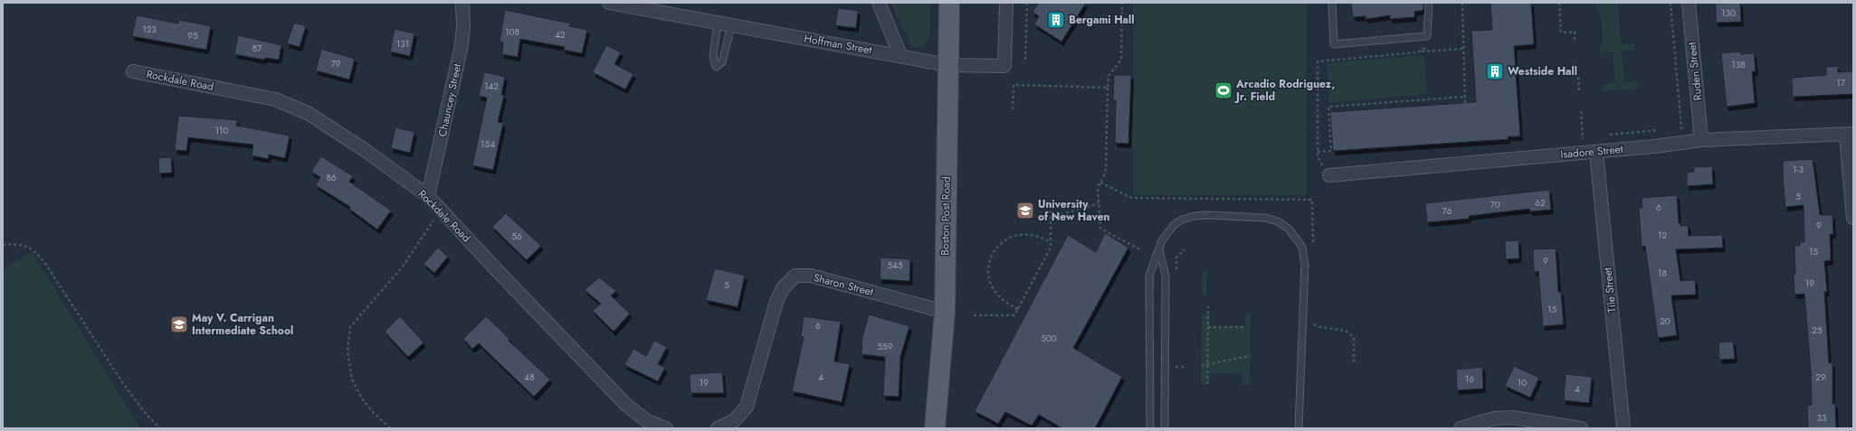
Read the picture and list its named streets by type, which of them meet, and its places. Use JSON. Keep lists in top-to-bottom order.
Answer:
{
  "streets": {
    "main road": ["Boston Post Road"],
    "street": [
      "Hoffman Street",
      "Ruden Street",
      "Rockdale Road",
      "Chauncey Street",
      "Isadore Street",
      "Sharon Street",
      "Tile Street"
    ]
  },
  "crossings": [
    ["Hoffman Street", "Boston Post Road"],
    ["Ruden Street", "Isadore Street"],
    ["Rockdale Road", "Chauncey Street"],
    ["Isadore Street", "Tile Street"],
    ["Boston Post Road", "Sharon Street"]
  ],
  "places": {
    "building": ["Bergami Hall", "Westside Hall"],
    "sports": ["Arcadio Rodriguez, Jr. Field"],
    "school or university": ["University of New Haven", "May V. Carrigan Intermediate School"]
  },
  "house_numbers": [
    "130",
    "123",
    "108",
    "42",
    "95",
    "131",
    "87",
    "79",
    "138",
    "17",
    "142",
    "110",
    "154",
    "1-3",
    "86",
    "5",
    "62",
    "70",
    "6",
    "76",
    "9",
    "12",
    "56",
    "15",
    "9",
    "545",
    "18",
    "19",
    "5",
    "15",
    "20",
    "6",
    "25",
    "500",
    "559",
    "48",
    "4",
    "29",
    "16",
    "19",
    "10",
    "4",
    "33"
  ]
}
